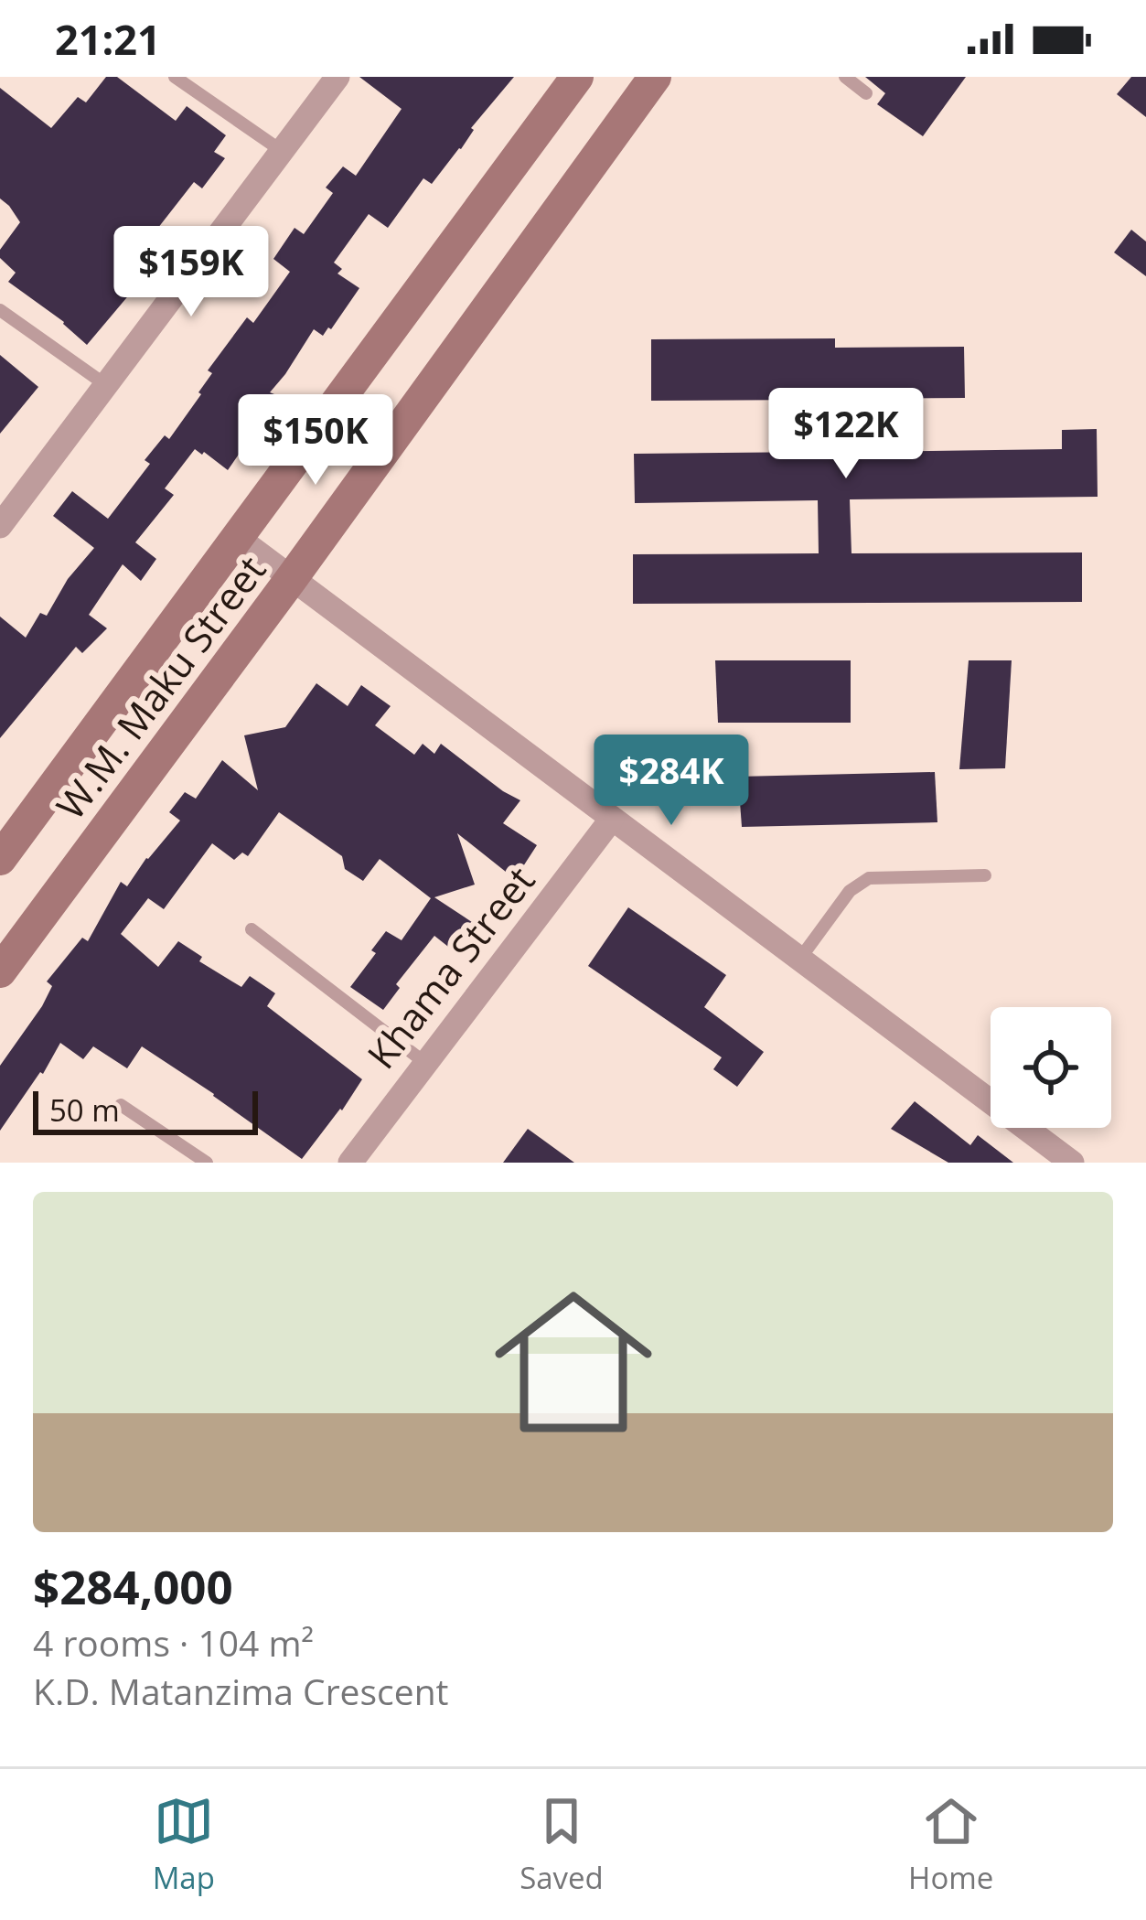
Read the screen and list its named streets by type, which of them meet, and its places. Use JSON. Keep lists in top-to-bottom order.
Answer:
{
  "streets": {
    "street": ["W.M. Maku Street", "Khama Street"]
  },
  "scale_bar": "50 m",
  "page": {
    "status": "21:21",
    "price": [
      "$159K",
      "$122K",
      "$150K",
      "$284K"
    ],
    "scale": "50 m",
    "list": [
      {
        "name": "$284,000",
        "note": "4 rooms · 104 m² · K.D. Matanzima Crescent"
      }
    ],
    "tabs": ["Map", "Saved", "Home"]
  }
}
